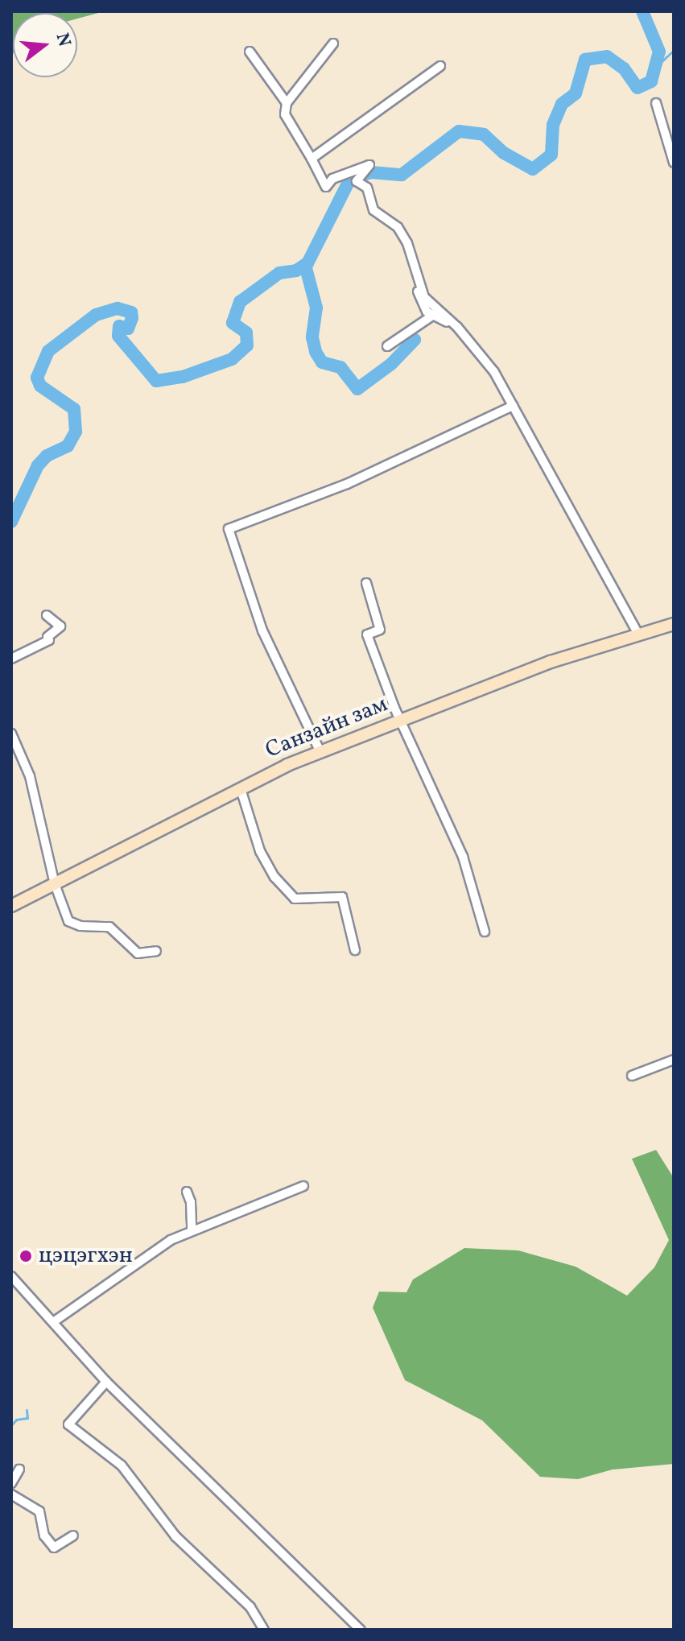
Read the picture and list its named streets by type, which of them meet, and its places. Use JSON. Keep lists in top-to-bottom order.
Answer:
{
  "streets": {
    "main road": ["Санзайн зам"]
  },
  "places": ["цэцэгхэн"],
  "north": "right"
}
